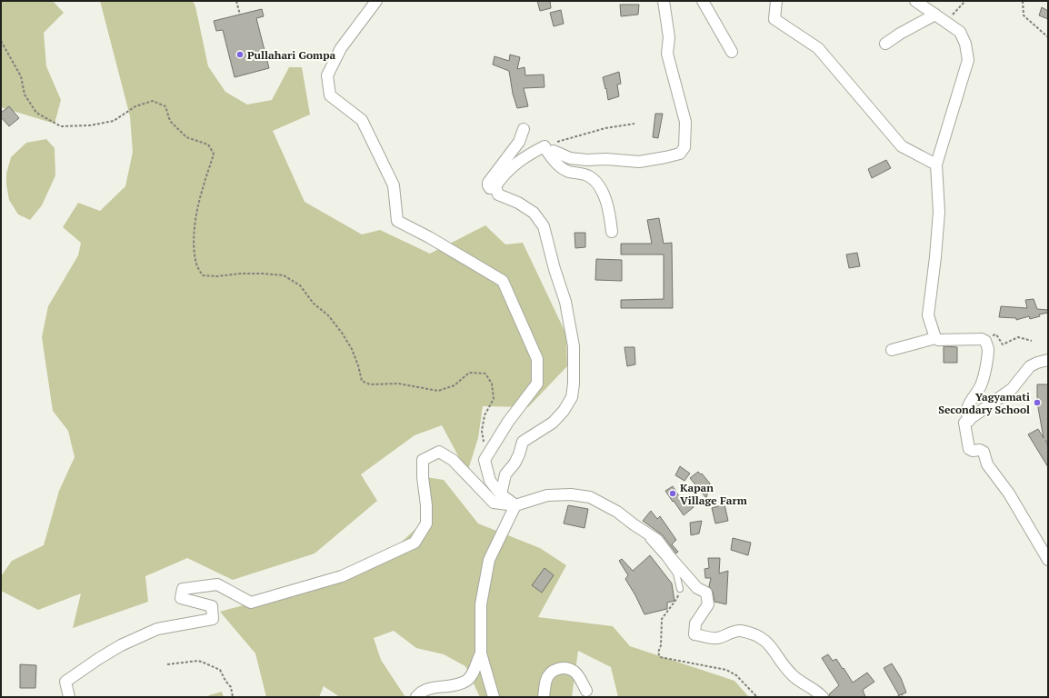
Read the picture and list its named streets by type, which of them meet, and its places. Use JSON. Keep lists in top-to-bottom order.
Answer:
{
  "places": ["Pullahari Gompa", "Yagyamati Secondary School", "Kapan Village Farm"]
}
